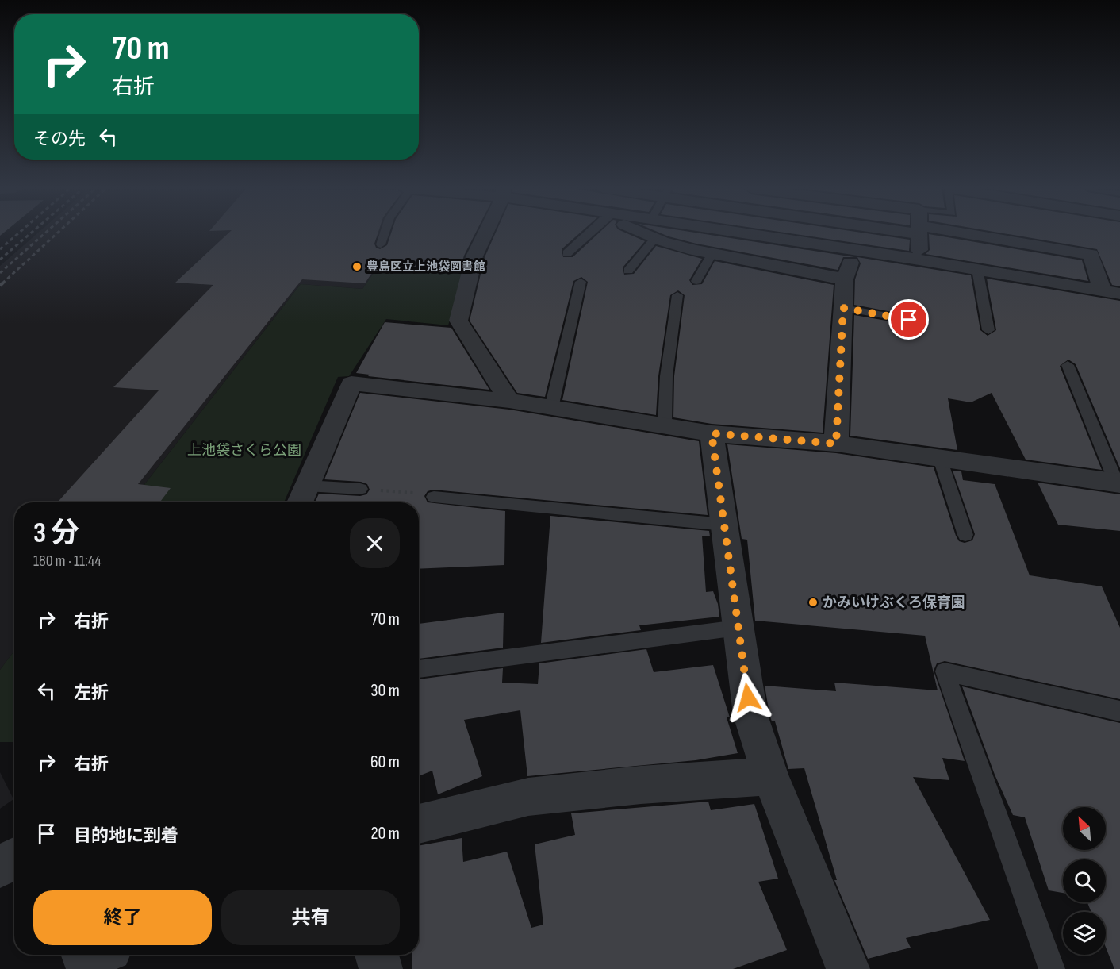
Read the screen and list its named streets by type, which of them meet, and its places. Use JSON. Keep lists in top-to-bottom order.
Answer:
{
  "parks": ["上池袋さくら公園"],
  "places": ["豊島区立上池袋図書館", "かみいけぶくろ保育園"],
  "north": "top left",
  "page": {
    "turn": ["70 m", "右折"],
    "then": "その先",
    "heading": ["3 分", "180 m · 11:44"],
    "list": [
      {
        "name": "右折",
        "value": "70 m"
      },
      {
        "name": "左折",
        "value": "30 m"
      },
      {
        "name": "右折",
        "value": "60 m"
      },
      {
        "name": "目的地に到着",
        "value": "20 m"
      }
    ],
    "buttons": ["終了", "共有"]
  }
}
